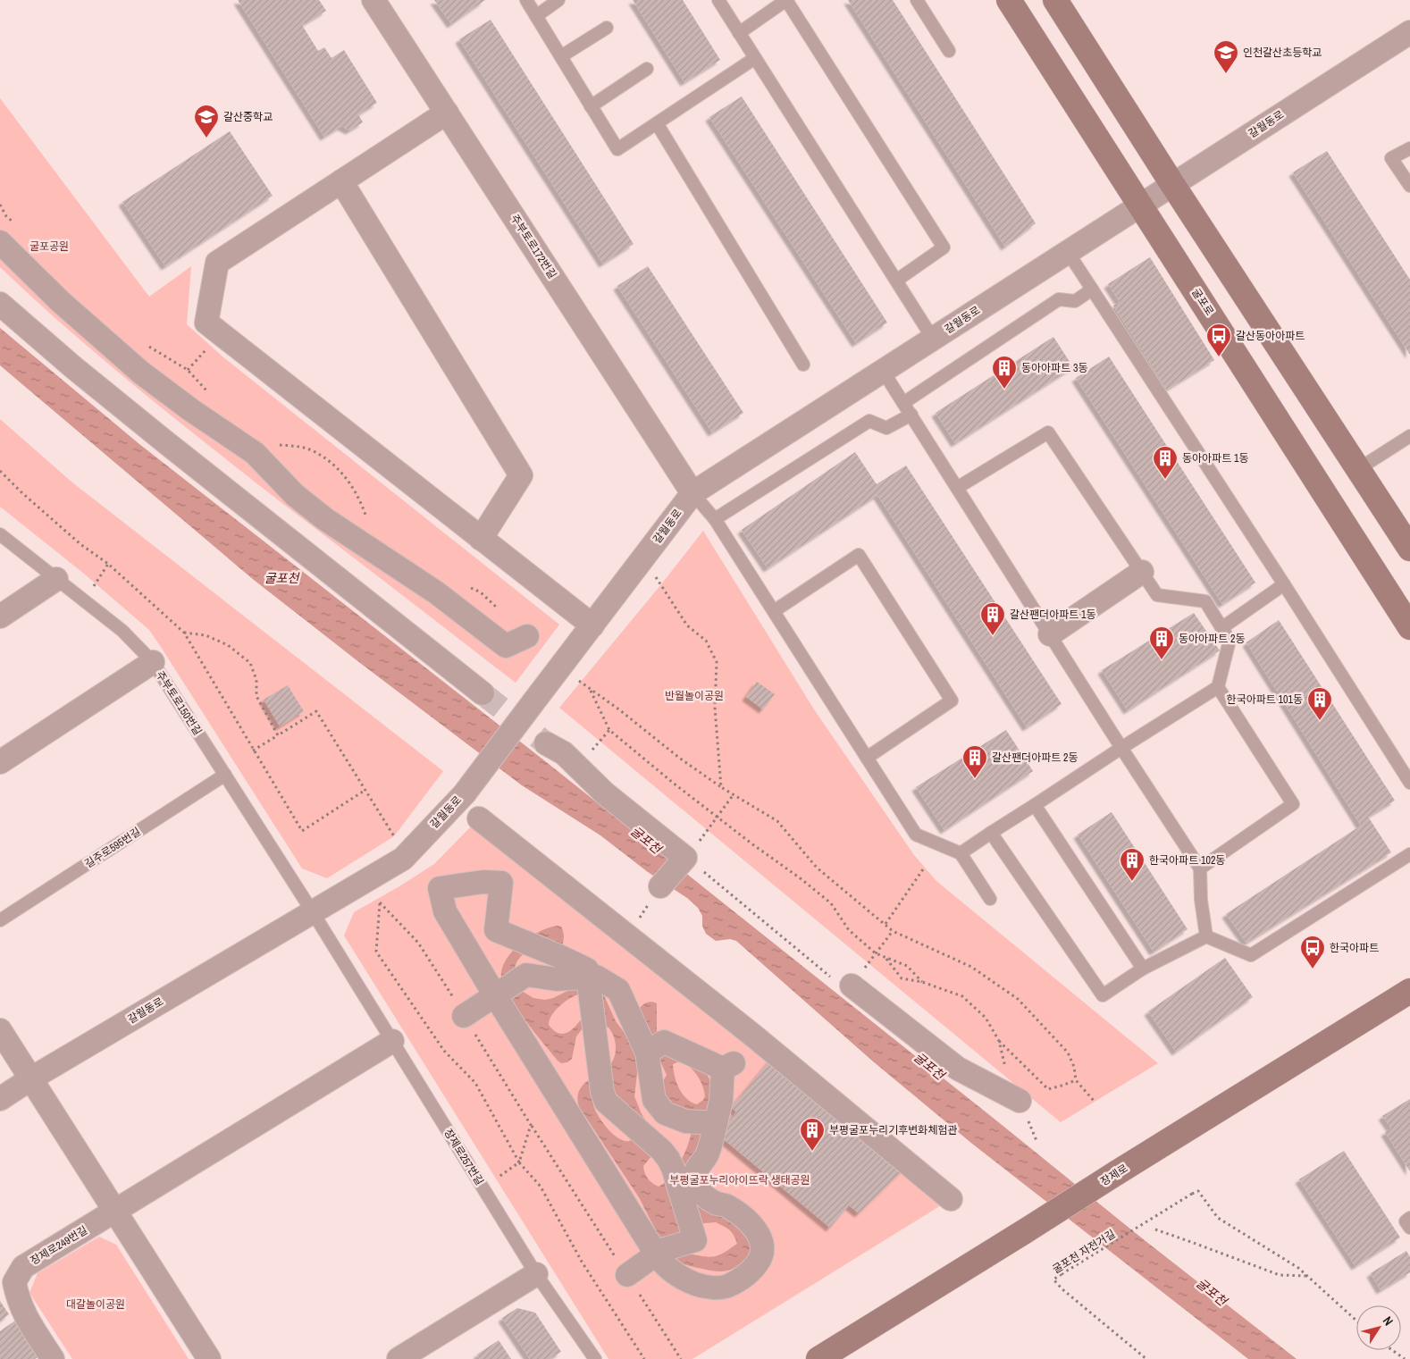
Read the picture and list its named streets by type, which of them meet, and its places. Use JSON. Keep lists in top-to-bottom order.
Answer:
{
  "streets": {
    "main road": ["굴포로", "장제로"],
    "street": ["갈월동로", "주부토로172번길", "장제로249번길"],
    "lane": ["주부토로150번길", "길주로595번길", "장제로257번길"],
    "path": ["굴포천 자전거길"]
  },
  "crossings": [
    ["갈월동로", "주부토로172번길"],
    ["갈월동로", "굴포로"],
    ["갈월동로", "주부토로150번길"],
    ["갈월동로", "장제로257번길"],
    ["주부토로150번길", "길주로595번길"],
    ["주부토로150번길", "장제로257번길"],
    ["장제로257번길", "장제로249번길"]
  ],
  "water": ["굴포천"],
  "parks": [
    "굴포공원",
    "반월놀이공원",
    "부평굴포누리아이뜨락 생태공원",
    "대갈놀이공원"
  ],
  "places": {
    "school or university": ["인천갈산초등학교", "갈산중학교"],
    "bus stop": ["갈산동아아파트", "한국아파트"],
    "building": [
      "동아아파트 3동",
      "동아아파트 1동",
      "갈산팬더아파트 1동",
      "동아아파트 2동",
      "한국아파트 101동",
      "갈산팬더아파트 2동",
      "한국아파트 102동",
      "부평굴포누리기후변화체험관"
    ]
  },
  "north": "top right"
}
